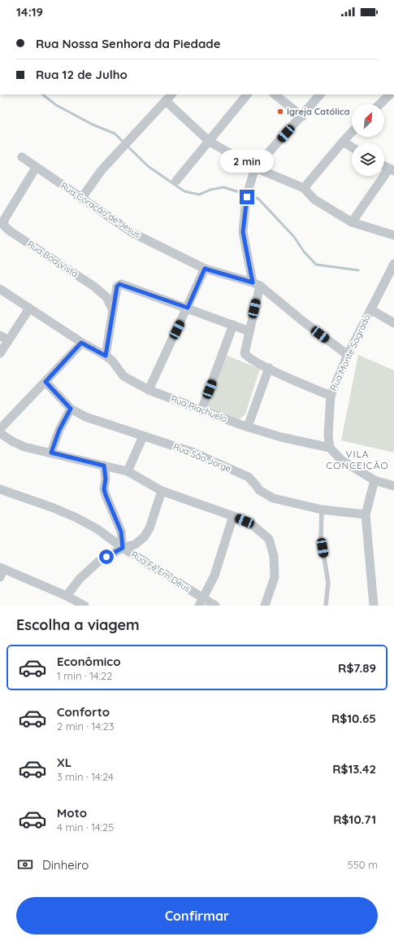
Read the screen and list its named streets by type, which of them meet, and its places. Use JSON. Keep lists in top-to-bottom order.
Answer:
{
  "streets": {
    "street": [
      "Rua Coração de Jesus",
      "Rua Boa Vista",
      "Rua Monte Sagrado",
      "Rua Riachuelo",
      "Rua São Jorge",
      "Rua Fé Em Deus"
    ]
  },
  "crossings": [
    ["Rua Coração de Jesus", "Rua Boa Vista"],
    ["Rua Coração de Jesus", "Rua Monte Sagrado"],
    ["Rua Monte Sagrado", "Rua Riachuelo"]
  ],
  "districts": ["VILA CONCEIÇÃO"],
  "places": ["Igreja Católica"],
  "north": "top right",
  "page": {
    "status": "14:19",
    "banner": ["Rua Nossa Senhora da Piedade", "Rua 12 de Julho"],
    "bubble": "2 min",
    "heading": "Escolha a viagem",
    "list": [
      {
        "name": "Econômico",
        "note": "1 min · 14:22",
        "value": "R$7.89"
      },
      {
        "name": "Conforto",
        "note": "2 min · 14:23",
        "value": "R$10.65"
      },
      {
        "name": "XL",
        "note": "3 min · 14:24",
        "value": "R$13.42"
      },
      {
        "name": "Moto",
        "note": "4 min · 14:25",
        "value": "R$10.71"
      }
    ],
    "pay": ["Dinheiro", "550 m"],
    "buttons": "Confirmar"
  }
}
